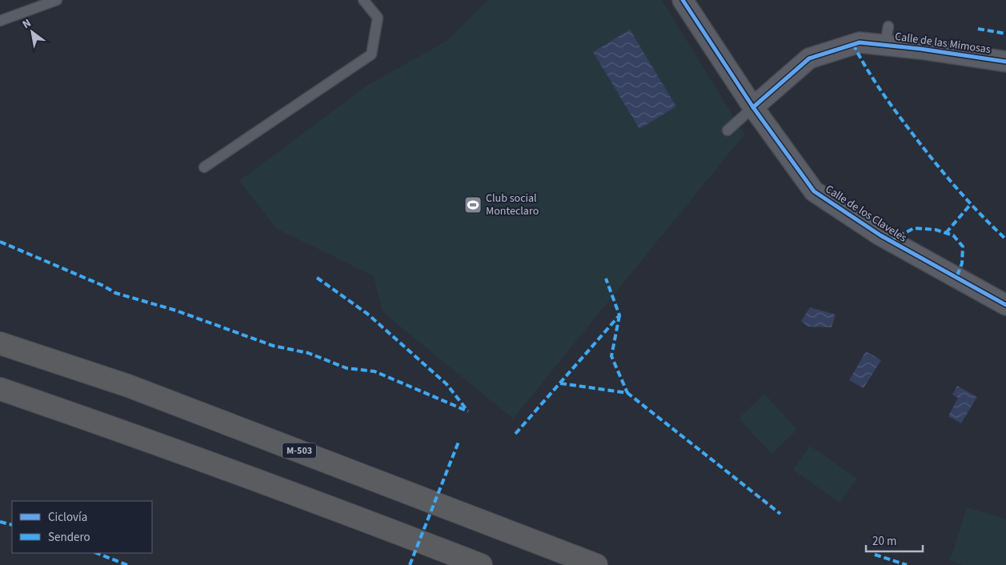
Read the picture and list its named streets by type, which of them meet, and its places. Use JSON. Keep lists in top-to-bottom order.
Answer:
{
  "streets": {
    "highway": ["M-503"],
    "street": ["Calle de las Mimosas", "Calle de los Claveles"]
  },
  "crossings": [
    ["Calle de las Mimosas", "Calle de los Claveles"]
  ],
  "places": {
    "sports": ["Club social Monteclaro"]
  },
  "legend": ["Ciclovía", "Sendero"],
  "scale_bar": "20 m",
  "north": "top left"
}
